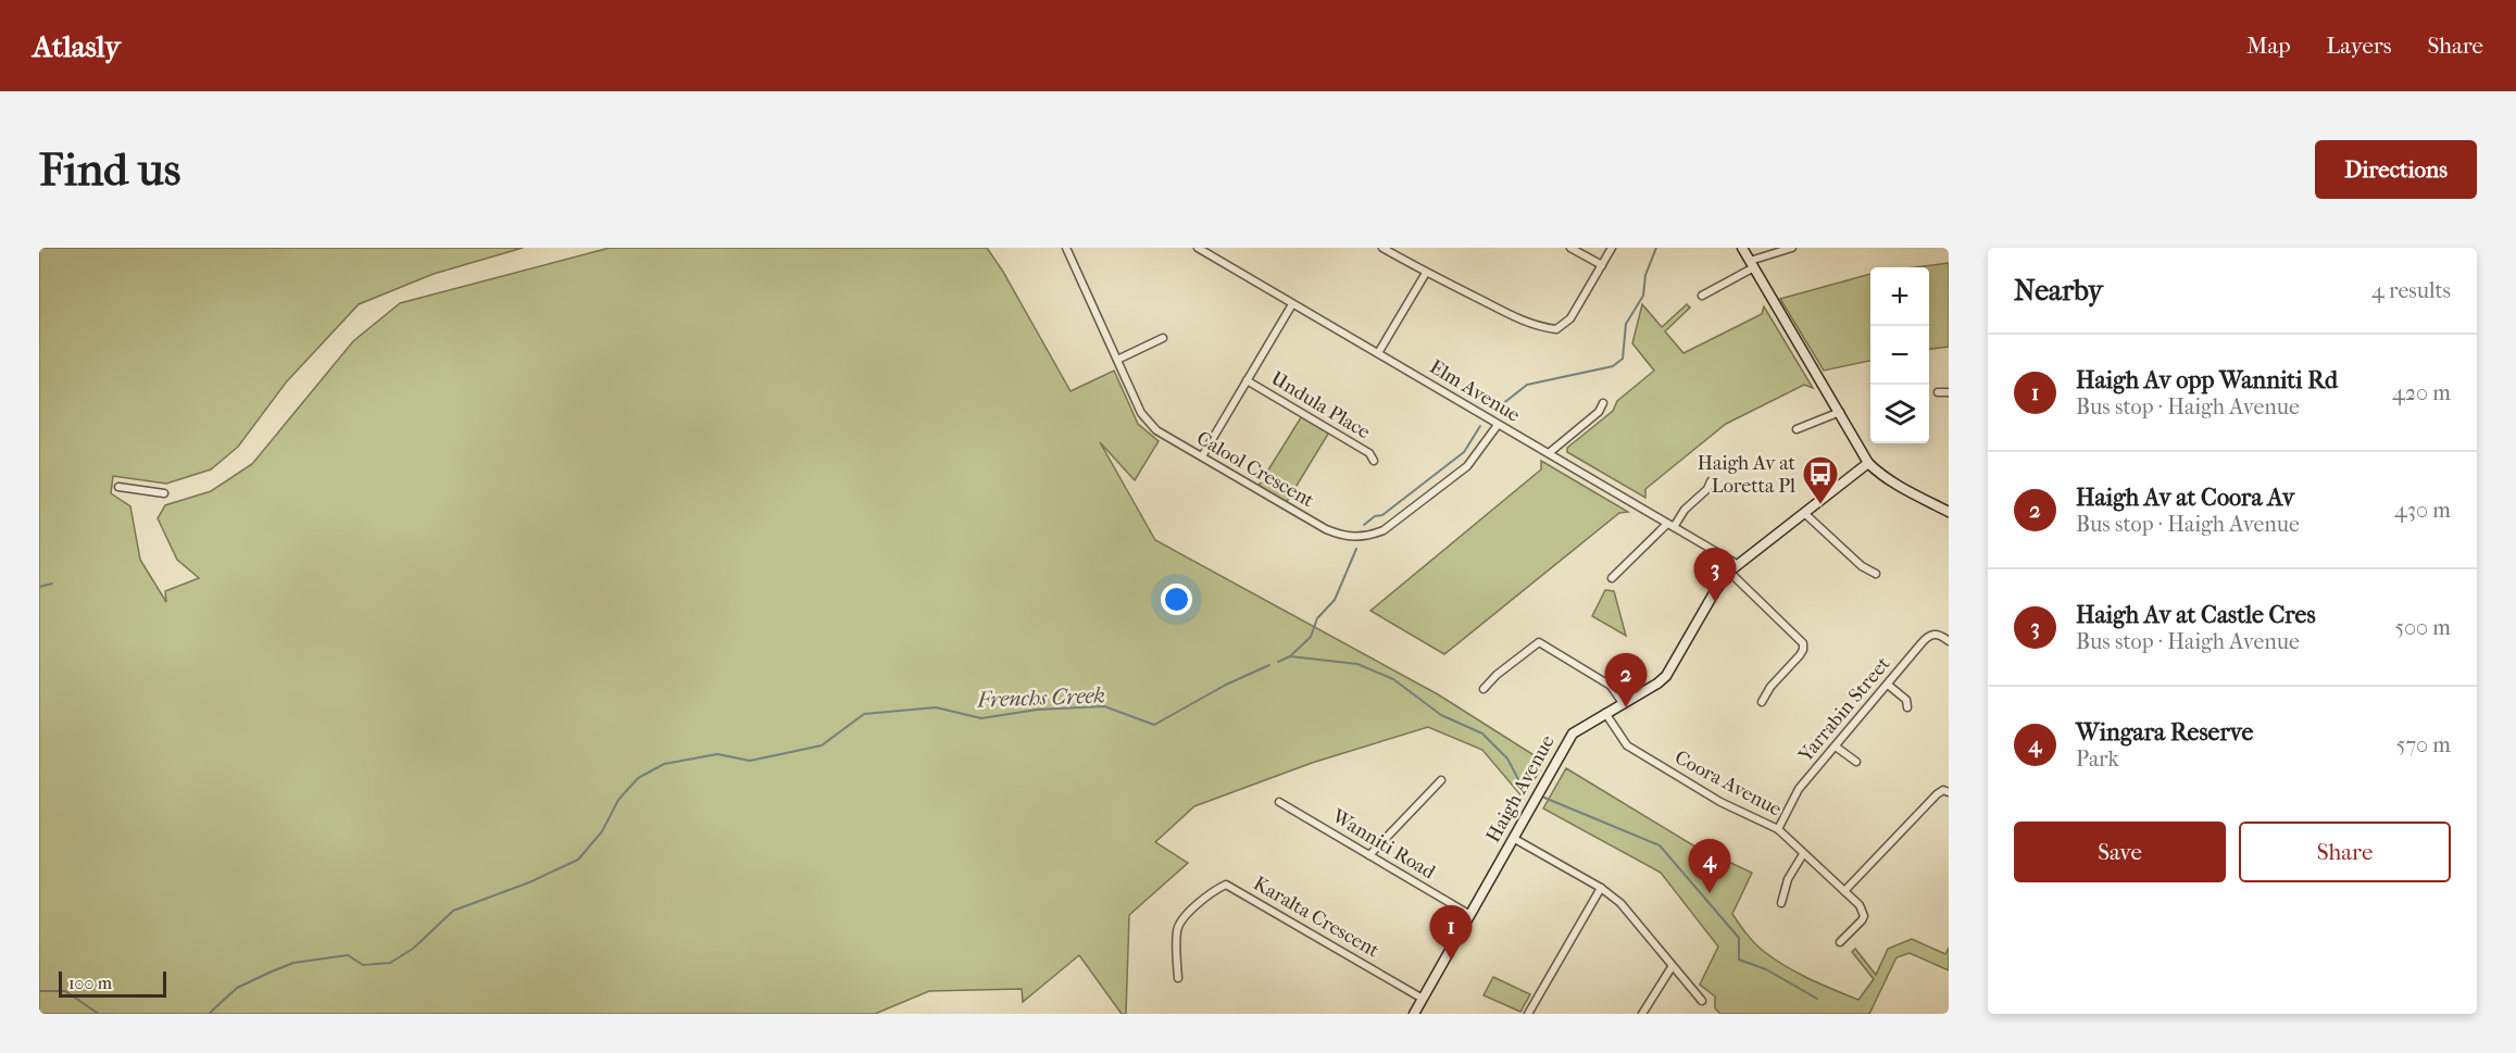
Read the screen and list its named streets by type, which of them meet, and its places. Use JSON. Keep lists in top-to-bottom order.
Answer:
{
  "streets": {
    "street": [
      "Elm Avenue",
      "Undula Place",
      "Calool Crescent",
      "Yarrabin Street",
      "Coora Avenue",
      "Haigh Avenue",
      "Wanniti Road",
      "Karalta Crescent"
    ]
  },
  "crossings": [
    ["Elm Avenue", "Calool Crescent"],
    ["Elm Avenue", "Haigh Avenue"],
    ["Yarrabin Street", "Coora Avenue"],
    ["Coora Avenue", "Haigh Avenue"],
    ["Haigh Avenue", "Wanniti Road"],
    ["Haigh Avenue", "Karalta Crescent"]
  ],
  "water": ["Frenchs Creek"],
  "places": {
    "bus stop": ["Haigh Av at Loretta Pl"]
  },
  "scale_bar": "100 m",
  "page": {
    "header": "Atlasly",
    "nav": ["Map", "Layers", "Share"],
    "buttons": [
      "Directions",
      ["Save", "Share"]
    ],
    "title": "Find us",
    "heading": ["Nearby", "4 results"],
    "map_buttons": ["+", "−"],
    "list": [
      {
        "mark": "1",
        "name": "Haigh Av opp Wanniti Rd",
        "note": "Bus stop · Haigh Avenue",
        "value": "420 m"
      },
      {
        "mark": "2",
        "name": "Haigh Av at Coora Av",
        "note": "Bus stop · Haigh Avenue",
        "value": "430 m"
      },
      {
        "mark": "3",
        "name": "Haigh Av at Castle Cres",
        "note": "Bus stop · Haigh Avenue",
        "value": "500 m"
      },
      {
        "mark": "4",
        "name": "Wingara Reserve",
        "note": "Park",
        "value": "570 m"
      }
    ],
    "pins": [
      "3",
      "2",
      "4",
      "1"
    ],
    "scale": "100 m"
  }
}
